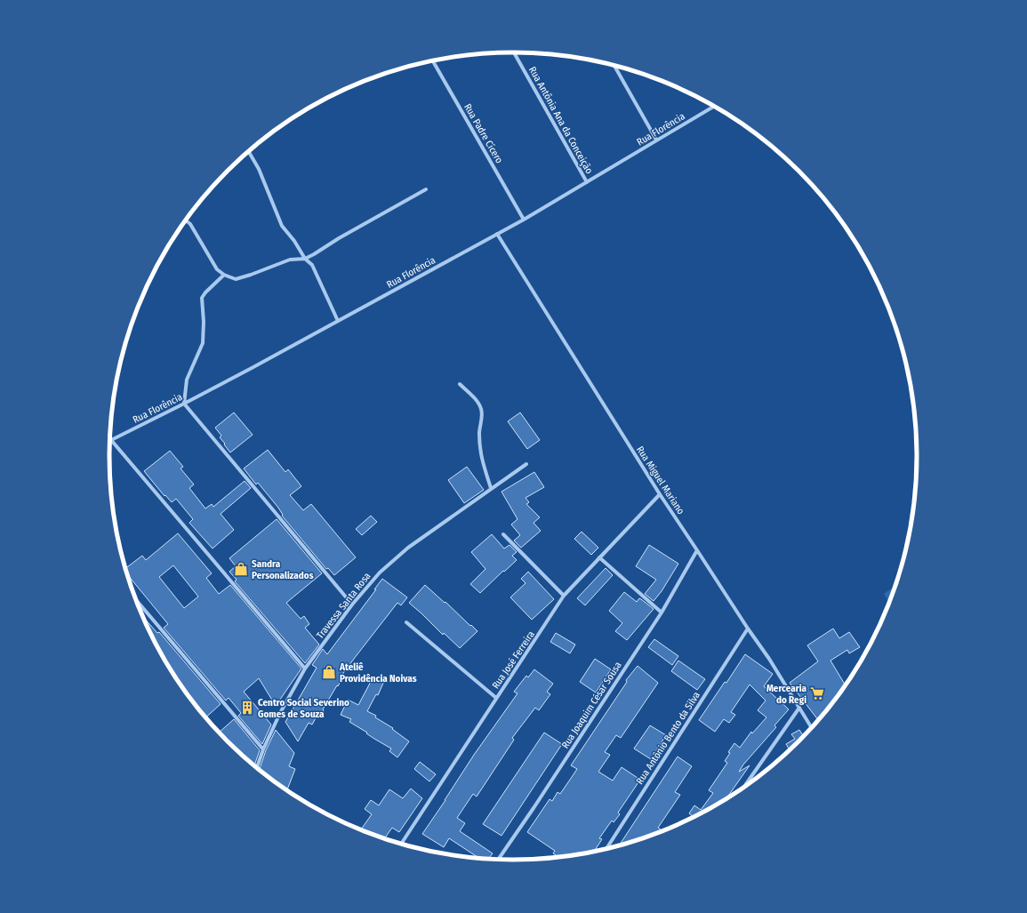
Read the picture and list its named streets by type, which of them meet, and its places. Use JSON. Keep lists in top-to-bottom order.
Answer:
{
  "streets": {
    "street": [
      "Rua Antônia Ana da Conceição",
      "Rua Florência",
      "Rua Padre Cícero",
      "Rua Miguel Mariano",
      "Travessa Santa Rosa",
      "Rua José Ferreira",
      "Rua Joaquim César Sousa",
      "Rua Antônio Bento da Silva"
    ]
  },
  "crossings": [
    ["Rua Antônia Ana da Conceição", "Rua Florência"],
    ["Rua Florência", "Rua Padre Cícero"],
    ["Rua Florência", "Rua Miguel Mariano"],
    ["Rua Miguel Mariano", "Rua José Ferreira"],
    ["Rua Miguel Mariano", "Rua Joaquim César Sousa"],
    ["Rua Miguel Mariano", "Rua Antônio Bento da Silva"]
  ],
  "places": {
    "shop": ["Sandra Personalizados", "Ateliê Providência Noivas"],
    "supermarket": ["Mercearia do Regi"],
    "building": ["Centro Social Severino Gomes de Souza"]
  }
}
